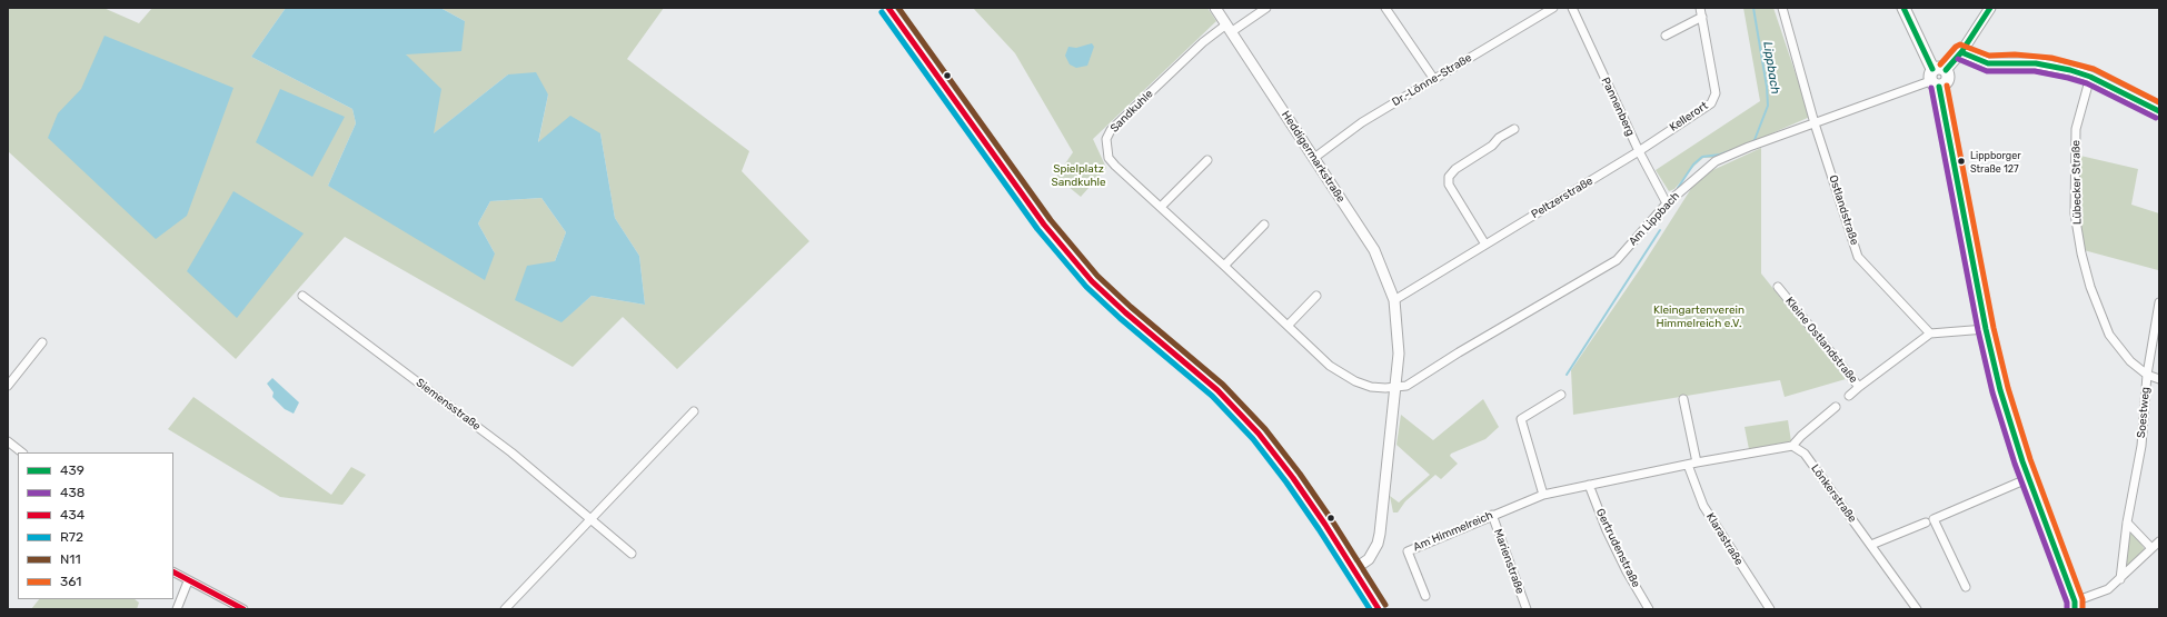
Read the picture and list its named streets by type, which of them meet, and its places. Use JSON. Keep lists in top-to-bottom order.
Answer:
{
  "streets": {
    "street": [
      "Dr.-Lönne-Straße",
      "Pannenberg",
      "Sandkuhle",
      "Kellerort",
      "Heddigermarkstraße",
      "Lübecker Straße",
      "Peltzerstraße",
      "Ostlandstraße",
      "Am Lippbach",
      "Kleine Ostlandstraße",
      "Siemensstraße",
      "Soestweg",
      "Lönkerstraße",
      "Am Himmelreich",
      "Klarastraße",
      "Gertrudenstraße",
      "Marienstraße"
    ]
  },
  "crossings": [
    ["Dr.-Lönne-Straße", "Heddigermarkstraße"],
    ["Pannenberg", "Kellerort"],
    ["Pannenberg", "Peltzerstraße"],
    ["Pannenberg", "Am Lippbach"],
    ["Sandkuhle", "Heddigermarkstraße"],
    ["Sandkuhle", "Am Lippbach"],
    ["Kellerort", "Peltzerstraße"],
    ["Heddigermarkstraße", "Peltzerstraße"],
    ["Heddigermarkstraße", "Am Lippbach"],
    ["Lübecker Straße", "Soestweg"],
    ["Ostlandstraße", "Am Lippbach"],
    ["Ostlandstraße", "Kleine Ostlandstraße"],
    ["Lönkerstraße", "Am Himmelreich"],
    ["Am Himmelreich", "Klarastraße"],
    ["Am Himmelreich", "Gertrudenstraße"],
    ["Am Himmelreich", "Marienstraße"]
  ],
  "water": ["Lippbach"],
  "parks": ["Spielplatz Sandkuhle", "Kleingartenverein Himmelreich e.V."],
  "places": ["Lippborger Straße 127"],
  "lines": [
    "transit line 439",
    "transit line 434",
    "transit line N11",
    "transit line R72",
    "transit line 361",
    "transit line 438"
  ],
  "legend": [
    "439",
    "438",
    "434",
    "R72",
    "N11",
    "361"
  ]
}
